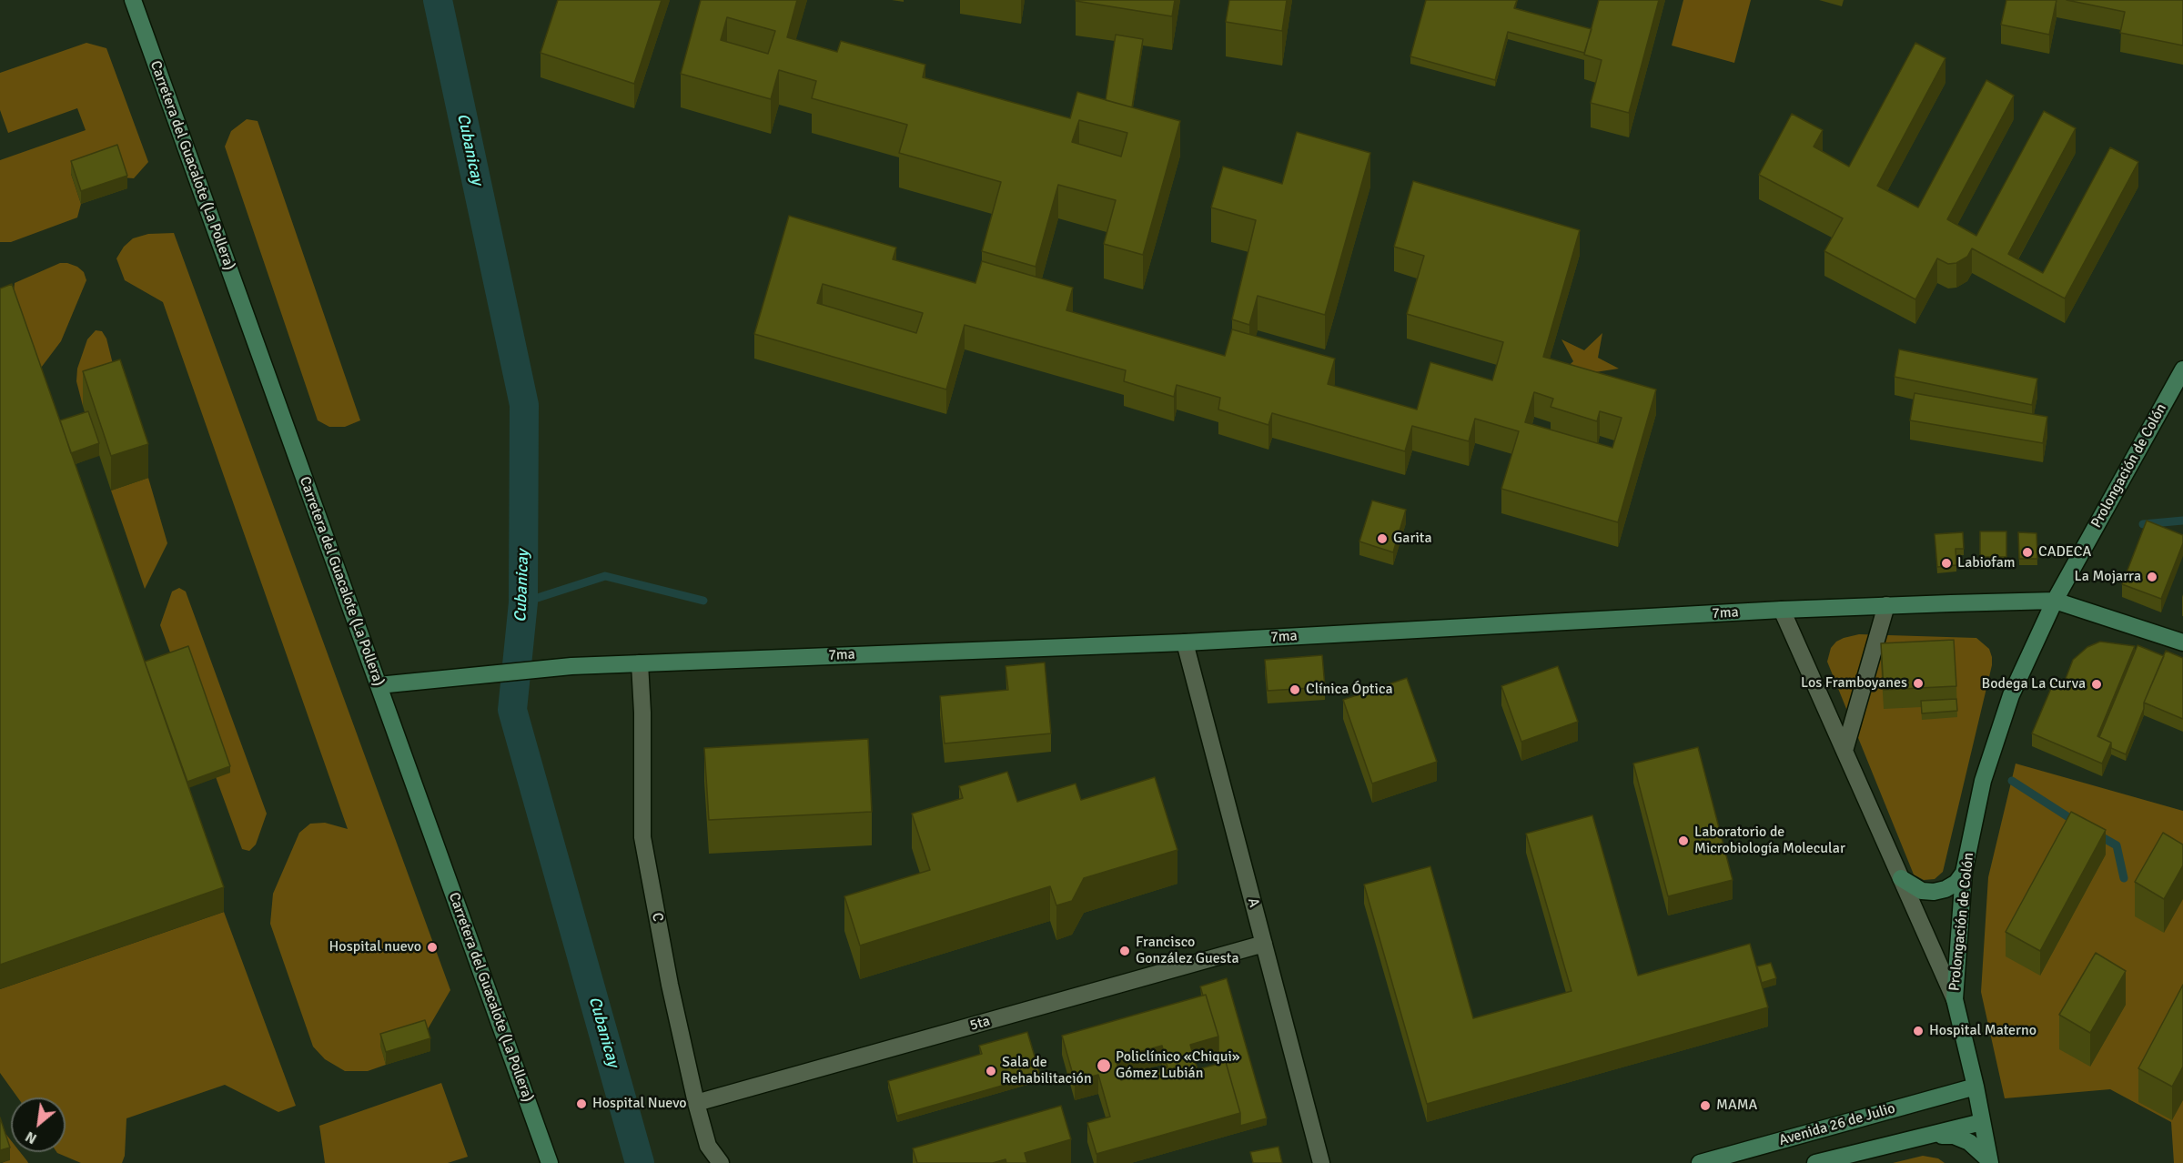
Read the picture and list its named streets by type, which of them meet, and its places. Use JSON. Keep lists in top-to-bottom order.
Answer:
{
  "streets": {
    "main road": [
      "Carretera del Guacalote (La Pollera)",
      "Prolongación de Colón",
      "7ma",
      "Avenida 26 de Julio"
    ],
    "street": ["A", "C", "5ta"]
  },
  "crossings": [
    ["Carretera del Guacalote (La Pollera)", "7ma"],
    ["Prolongación de Colón", "7ma"],
    ["Prolongación de Colón", "Avenida 26 de Julio"],
    ["7ma", "A"],
    ["7ma", "C"],
    ["A", "5ta"],
    ["C", "5ta"]
  ],
  "water": ["Cubanicay"],
  "places": [
    "Garita",
    "CADECA",
    "Labiofam",
    "La Mojarra",
    "Los Framboyanes",
    "Bodega La Curva",
    "Clínica Óptica",
    "Laboratorio de Microbiología Molecular",
    "Hospital nuevo",
    "Francisco González Guesta",
    "Hospital Materno",
    "Policlínico «Chiqui» Gómez Lubián",
    "Sala de Rehabilitación",
    "Hospital Nuevo",
    "MAMA"
  ],
  "north": "bottom left"
}
